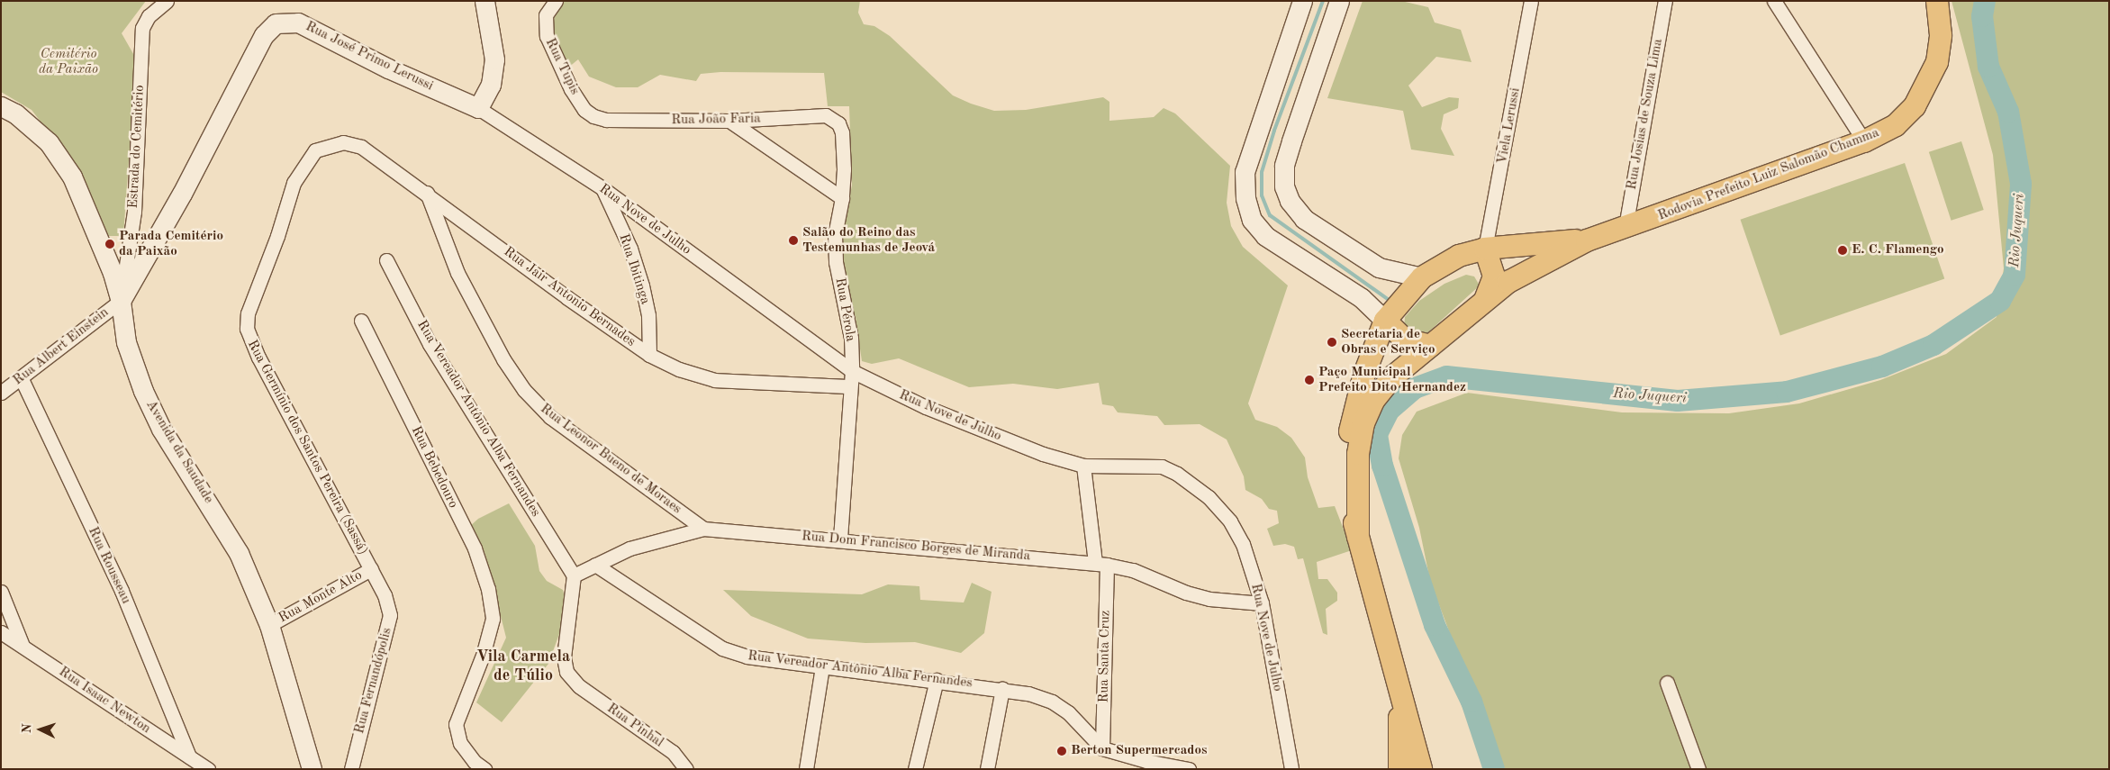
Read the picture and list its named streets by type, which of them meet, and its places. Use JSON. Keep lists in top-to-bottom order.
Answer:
{
  "streets": {
    "main road": ["Rodovia Prefeito Luiz Salomão Chamma"],
    "street": [
      "Rua José Primo Lerussi",
      "Rua Tupis",
      "Rua Josias de Souza Lima",
      "Rua João Faria",
      "Viela Lerussi",
      "Estrada do Cemitério",
      "Rua Nove de Julho",
      "Rua Ibitinga",
      "Rua Jair Antonio Bernades",
      "Rua Pérola",
      "Rua Albert Einstein",
      "Rua Vereador Antônio Alba Fernandes",
      "Rua Germínio dos Santos Pereira (Sassá)",
      "Avenida da Saudade",
      "Rua Leonor Bueno de Moraes",
      "Rua Bebedouro",
      "Rua Dom Francisco Borges de Miranda",
      "Rua Rousseau",
      "Rua Monte Alto",
      "Rua Santa Cruz",
      "Rua Fernandópolis",
      "Rua Isaac Newton",
      "Rua Pinhal"
    ]
  },
  "crossings": [
    ["Rua José Primo Lerussi", "Estrada do Cemitério"],
    ["Rua José Primo Lerussi", "Rua Nove de Julho"],
    ["Rua José Primo Lerussi", "Rua Albert Einstein"],
    ["Rua José Primo Lerussi", "Avenida da Saudade"],
    ["Rua Tupis", "Rua João Faria"],
    ["Rua Josias de Souza Lima", "Rodovia Prefeito Luiz Salomão Chamma"],
    ["Rua João Faria", "Rua Pérola"],
    ["Viela Lerussi", "Rodovia Prefeito Luiz Salomão Chamma"],
    ["Estrada do Cemitério", "Rua Albert Einstein"],
    ["Estrada do Cemitério", "Avenida da Saudade"],
    ["Rua Nove de Julho", "Rua Ibitinga"],
    ["Rua Nove de Julho", "Rua Pérola"],
    ["Rua Nove de Julho", "Rua Dom Francisco Borges de Miranda"],
    ["Rua Nove de Julho", "Rua Santa Cruz"],
    ["Rua Ibitinga", "Rua Jair Antonio Bernades"],
    ["Rua Jair Antonio Bernades", "Rua Pérola"],
    ["Rua Jair Antonio Bernades", "Rua Germínio dos Santos Pereira (Sassá)"],
    ["Rua Jair Antonio Bernades", "Rua Leonor Bueno de Moraes"],
    ["Rua Pérola", "Rua Dom Francisco Borges de Miranda"],
    ["Rua Albert Einstein", "Avenida da Saudade"],
    ["Rua Albert Einstein", "Rua Rousseau"],
    ["Rua Vereador Antônio Alba Fernandes", "Rua Dom Francisco Borges de Miranda"],
    ["Rua Vereador Antônio Alba Fernandes", "Rua Santa Cruz"],
    ["Rua Vereador Antônio Alba Fernandes", "Rua Pinhal"],
    ["Rua Germínio dos Santos Pereira (Sassá)", "Rua Monte Alto"],
    ["Rua Germínio dos Santos Pereira (Sassá)", "Rua Fernandópolis"],
    ["Avenida da Saudade", "Rua Monte Alto"],
    ["Rua Leonor Bueno de Moraes", "Rua Dom Francisco Borges de Miranda"],
    ["Rua Dom Francisco Borges de Miranda", "Rua Santa Cruz"],
    ["Rua Dom Francisco Borges de Miranda", "Rua Pinhal"],
    ["Rua Rousseau", "Rua Isaac Newton"],
    ["Rua Monte Alto", "Rua Fernandópolis"]
  ],
  "districts": ["Vila Carmela de Túlio"],
  "water": ["Rio Juqueri"],
  "parks": ["Cemitério da Paixão"],
  "places": [
    "Salão do Reino das Testemunhas de Jeová",
    "Parada Cemitério da Paixão",
    "E. C. Flamengo",
    "Secretaria de Obras e Serviço",
    "Paço Municipal Prefeito Dito Hernandez",
    "Berton Supermercados"
  ],
  "north": "left"
}
